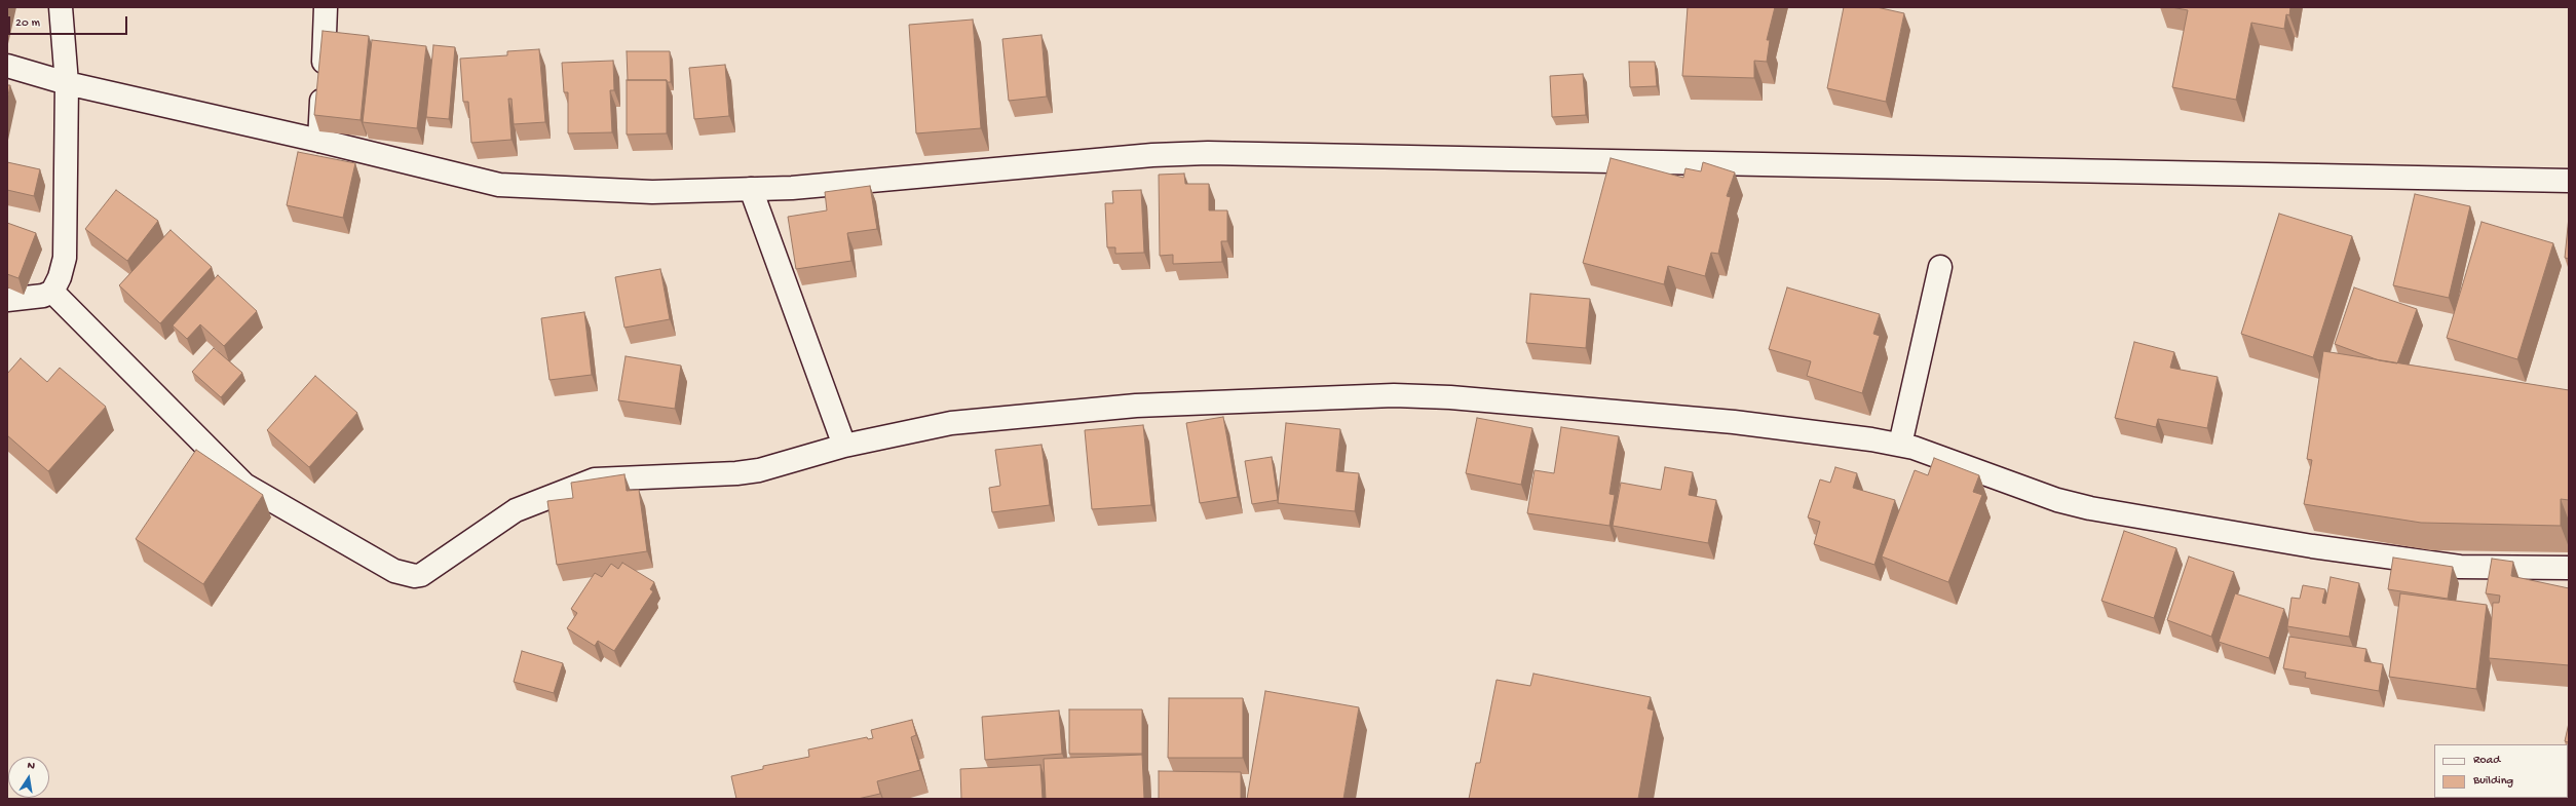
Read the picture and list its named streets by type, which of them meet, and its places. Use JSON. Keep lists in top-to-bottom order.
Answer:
{
  "legend": ["Road", "Building"],
  "scale_bar": "20 m",
  "north": "top"
}
